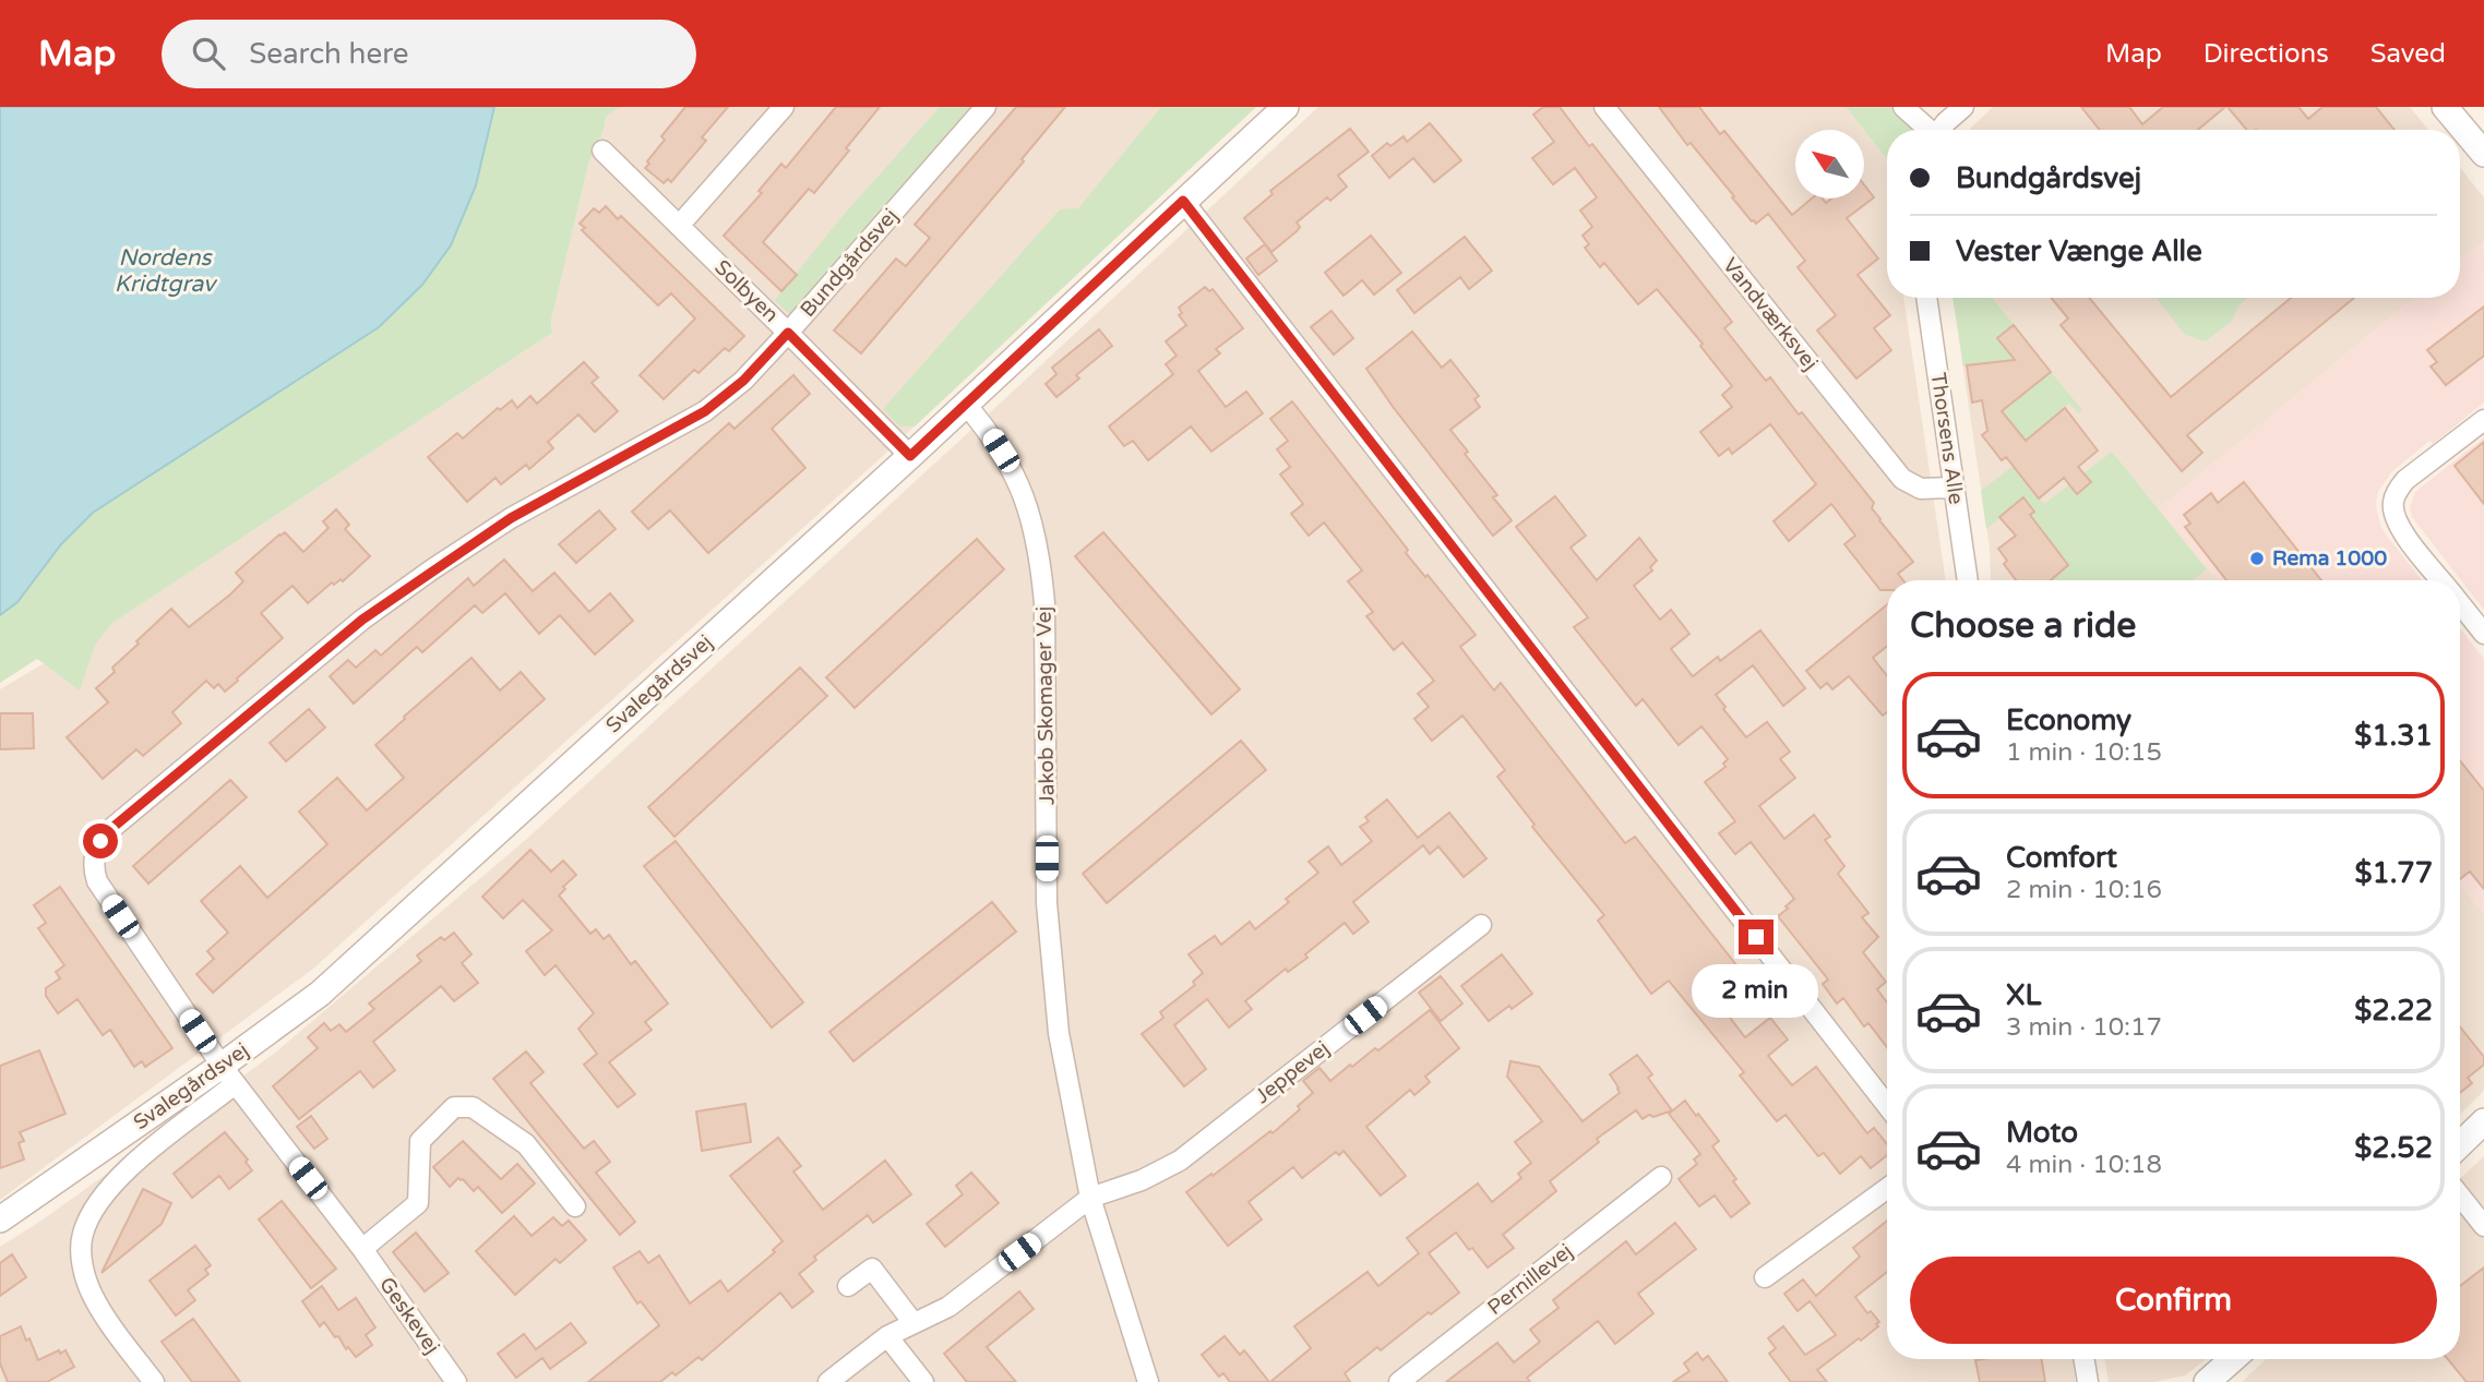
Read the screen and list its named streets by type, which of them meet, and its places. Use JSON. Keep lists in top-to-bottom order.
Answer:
{
  "streets": {
    "street": [
      "Bundgårdsvej",
      "Solbyen",
      "Vandværksvej",
      "Thorsens Alle",
      "Svalegårdsvej",
      "Jakob Skomager Vej",
      "Jeppevej",
      "Pernillevej",
      "Geskevej"
    ]
  },
  "crossings": [
    ["Bundgårdsvej", "Solbyen"],
    ["Bundgårdsvej", "Svalegårdsvej"],
    ["Bundgårdsvej", "Geskevej"],
    ["Solbyen", "Svalegårdsvej"],
    ["Vandværksvej", "Thorsens Alle"],
    ["Svalegårdsvej", "Jakob Skomager Vej"],
    ["Svalegårdsvej", "Geskevej"],
    ["Jakob Skomager Vej", "Jeppevej"]
  ],
  "water": ["Nordens Kridtgrav"],
  "places": ["Rema 1000"],
  "north": "top left",
  "page": {
    "header": "Map",
    "search": "Search here",
    "nav": ["Map", "Directions", "Saved"],
    "banner": ["Bundgårdsvej", "Vester Vænge Alle"],
    "heading": "Choose a ride",
    "list": [
      {
        "name": "Economy",
        "note": "1 min · 10:15",
        "value": "$1.31"
      },
      {
        "name": "Comfort",
        "note": "2 min · 10:16",
        "value": "$1.77"
      },
      {
        "name": "XL",
        "note": "3 min · 10:17",
        "value": "$2.22"
      },
      {
        "name": "Moto",
        "note": "4 min · 10:18",
        "value": "$2.52"
      }
    ],
    "bubble": "2 min",
    "buttons": "Confirm"
  }
}
